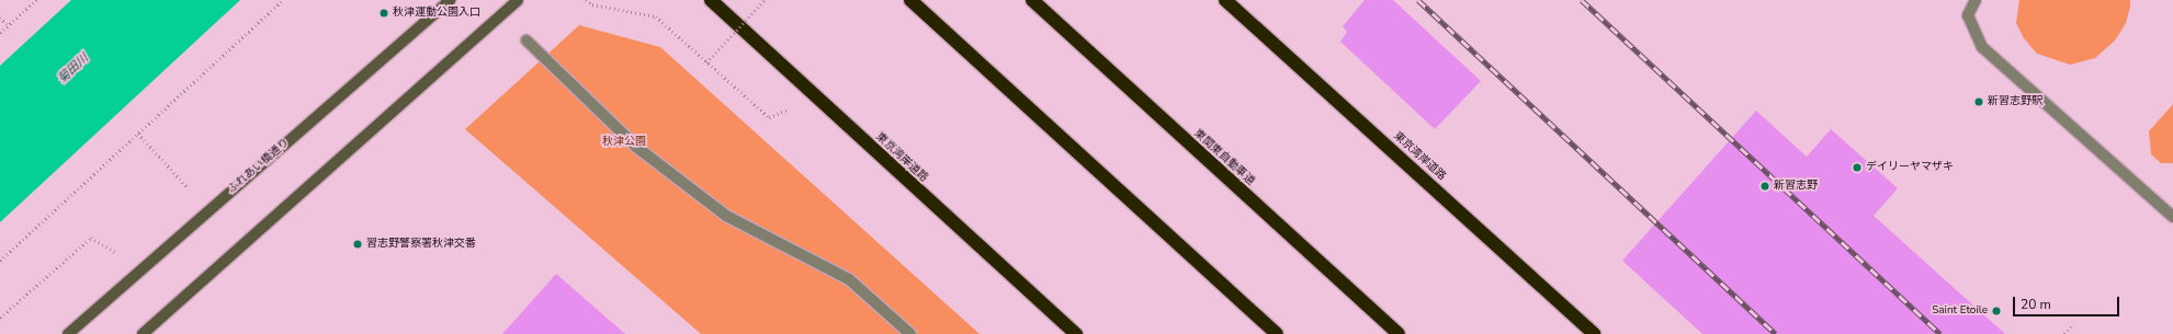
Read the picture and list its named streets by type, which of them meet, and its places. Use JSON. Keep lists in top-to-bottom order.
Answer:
{
  "streets": {
    "highway": ["東京湾岸道路", "東関東自動車道"],
    "street": ["ふれあい橋通り"]
  },
  "water": ["菊田川"],
  "parks": ["秋津公園"],
  "places": [
    "秋津運動公園入口",
    "新習志野駅",
    "デイリーヤマザキ",
    "新習志野",
    "習志野警察署秋津交番",
    "Saint Etoile"
  ],
  "scale_bar": "20 m"
}
